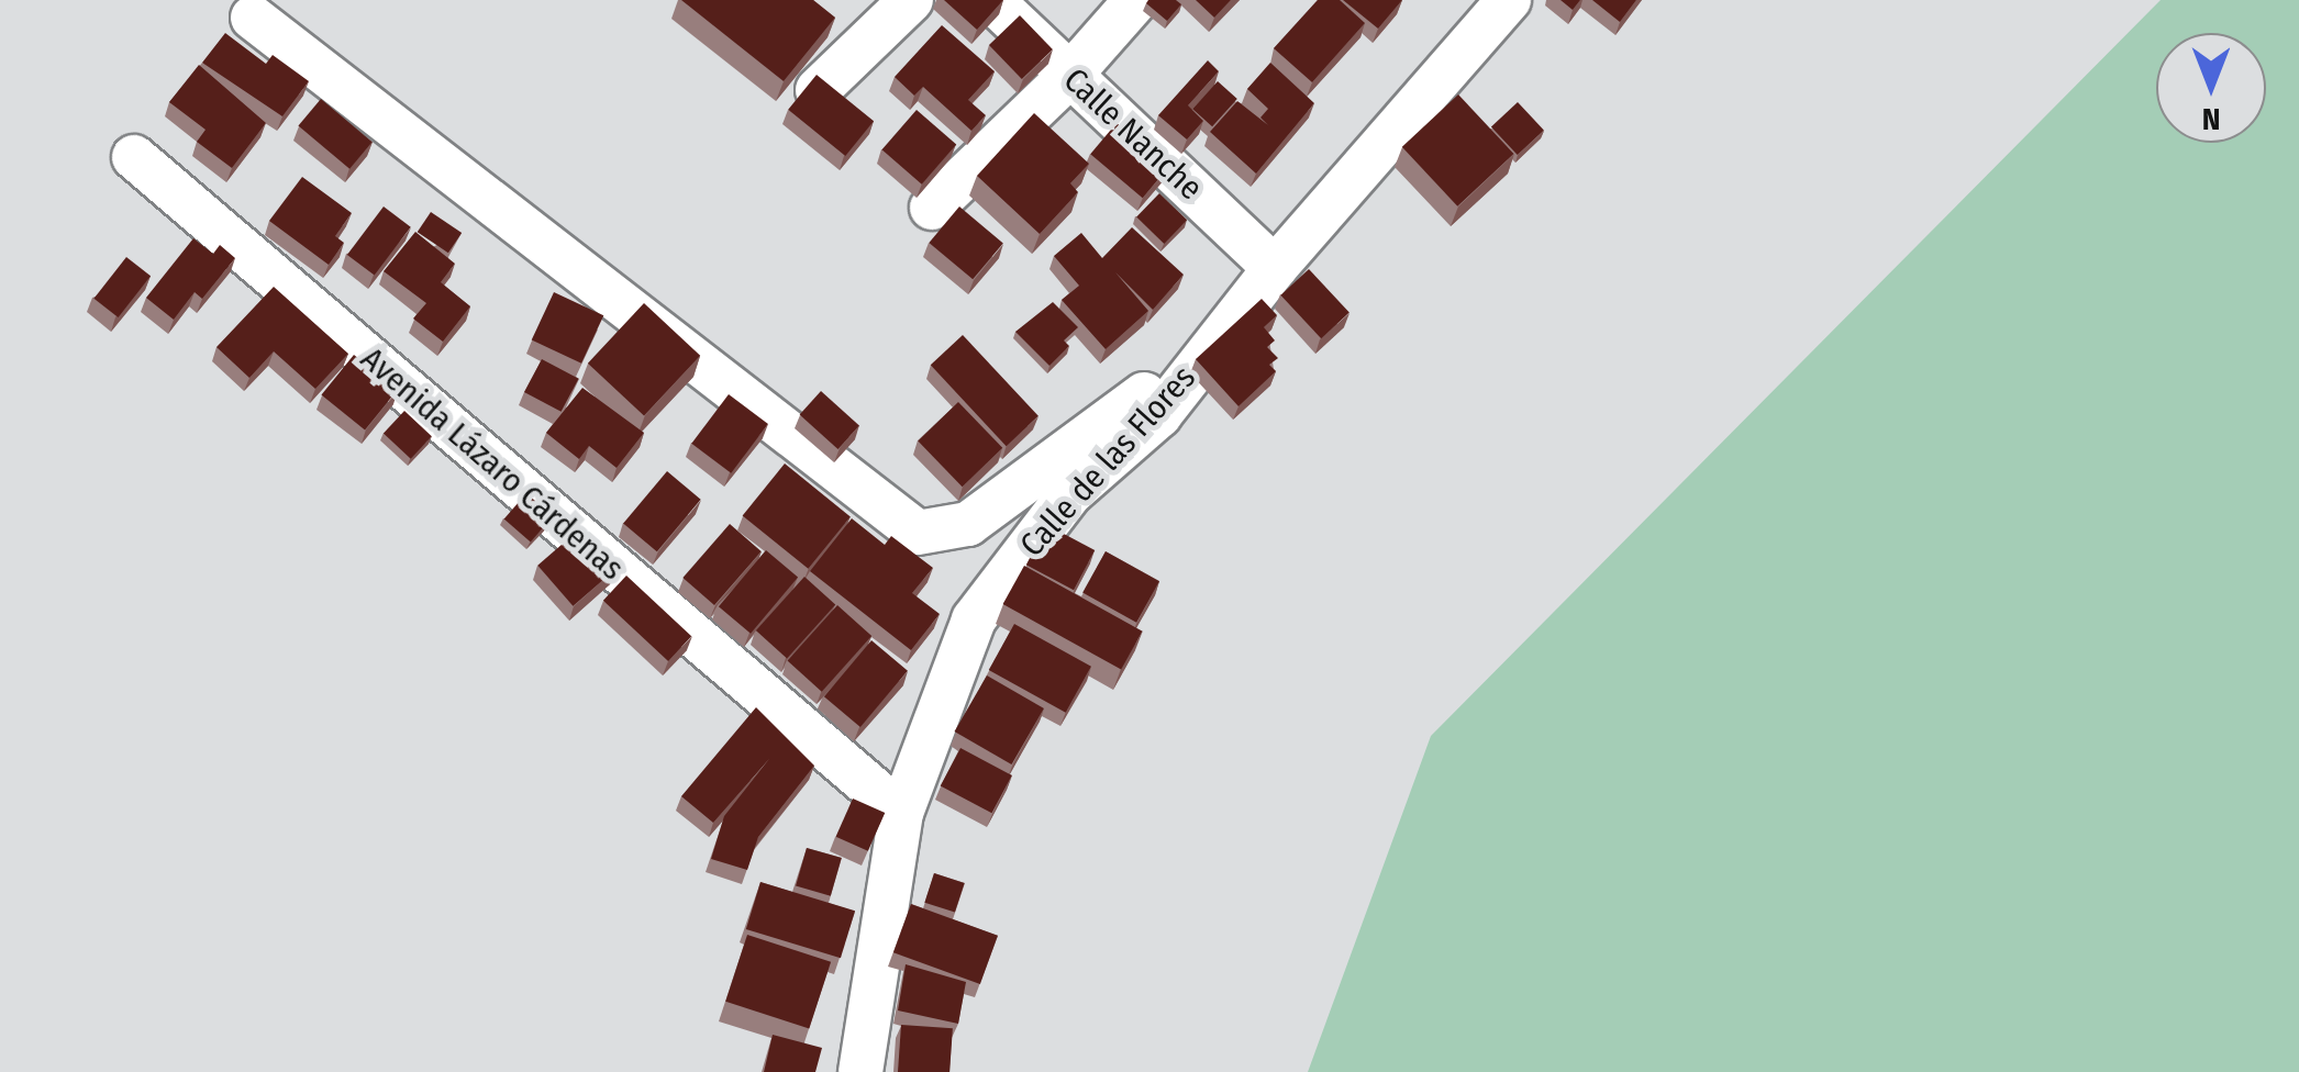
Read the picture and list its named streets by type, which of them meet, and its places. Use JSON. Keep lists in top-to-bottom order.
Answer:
{
  "streets": {
    "street": ["Calle Nanche", "Calle de las Flores", "Avenida Lázaro Cárdenas"]
  },
  "crossings": [
    ["Calle Nanche", "Calle de las Flores"],
    ["Calle de las Flores", "Avenida Lázaro Cárdenas"]
  ],
  "north": "bottom"
}
